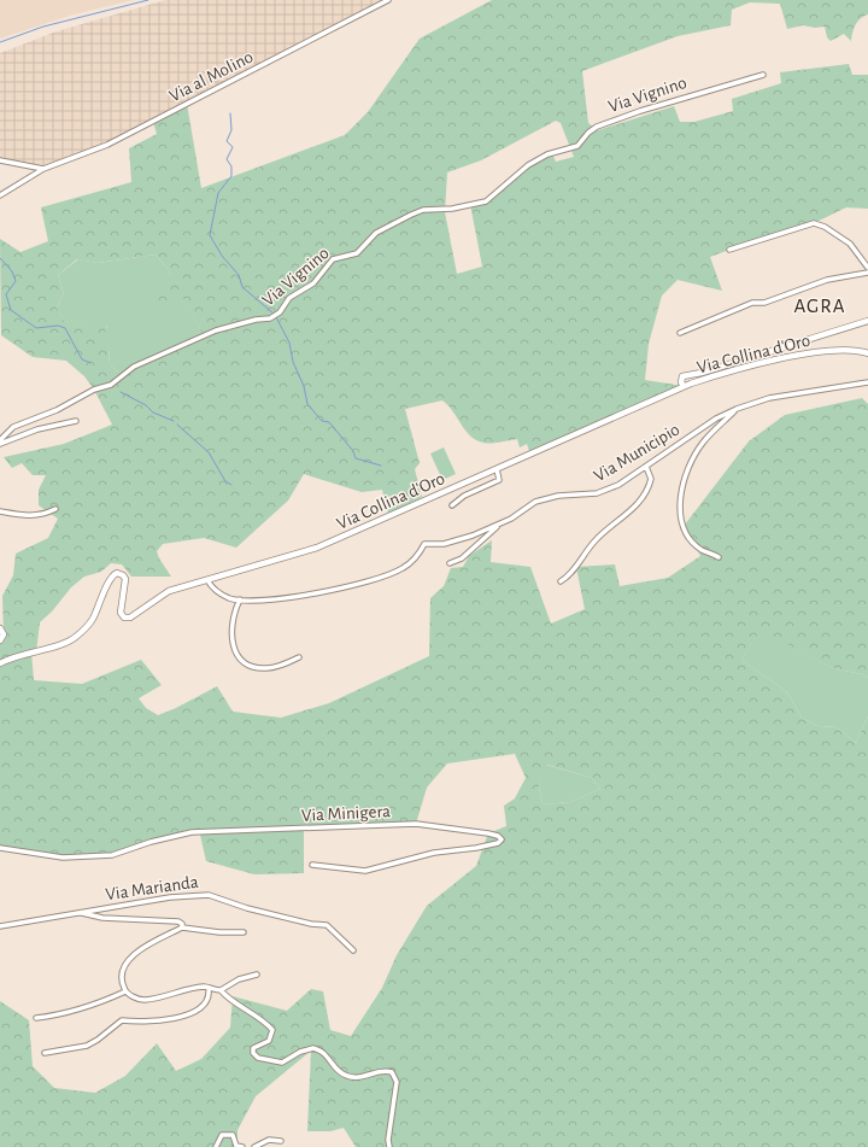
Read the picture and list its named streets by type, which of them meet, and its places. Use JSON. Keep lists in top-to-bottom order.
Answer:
{
  "streets": {
    "street": [
      "Via al Molino",
      "Via Vignino",
      "Via Collina d'Oro",
      "Via Municipio",
      "Via Minigera",
      "Via Marianda"
    ]
  },
  "districts": ["AGRA"]
}
